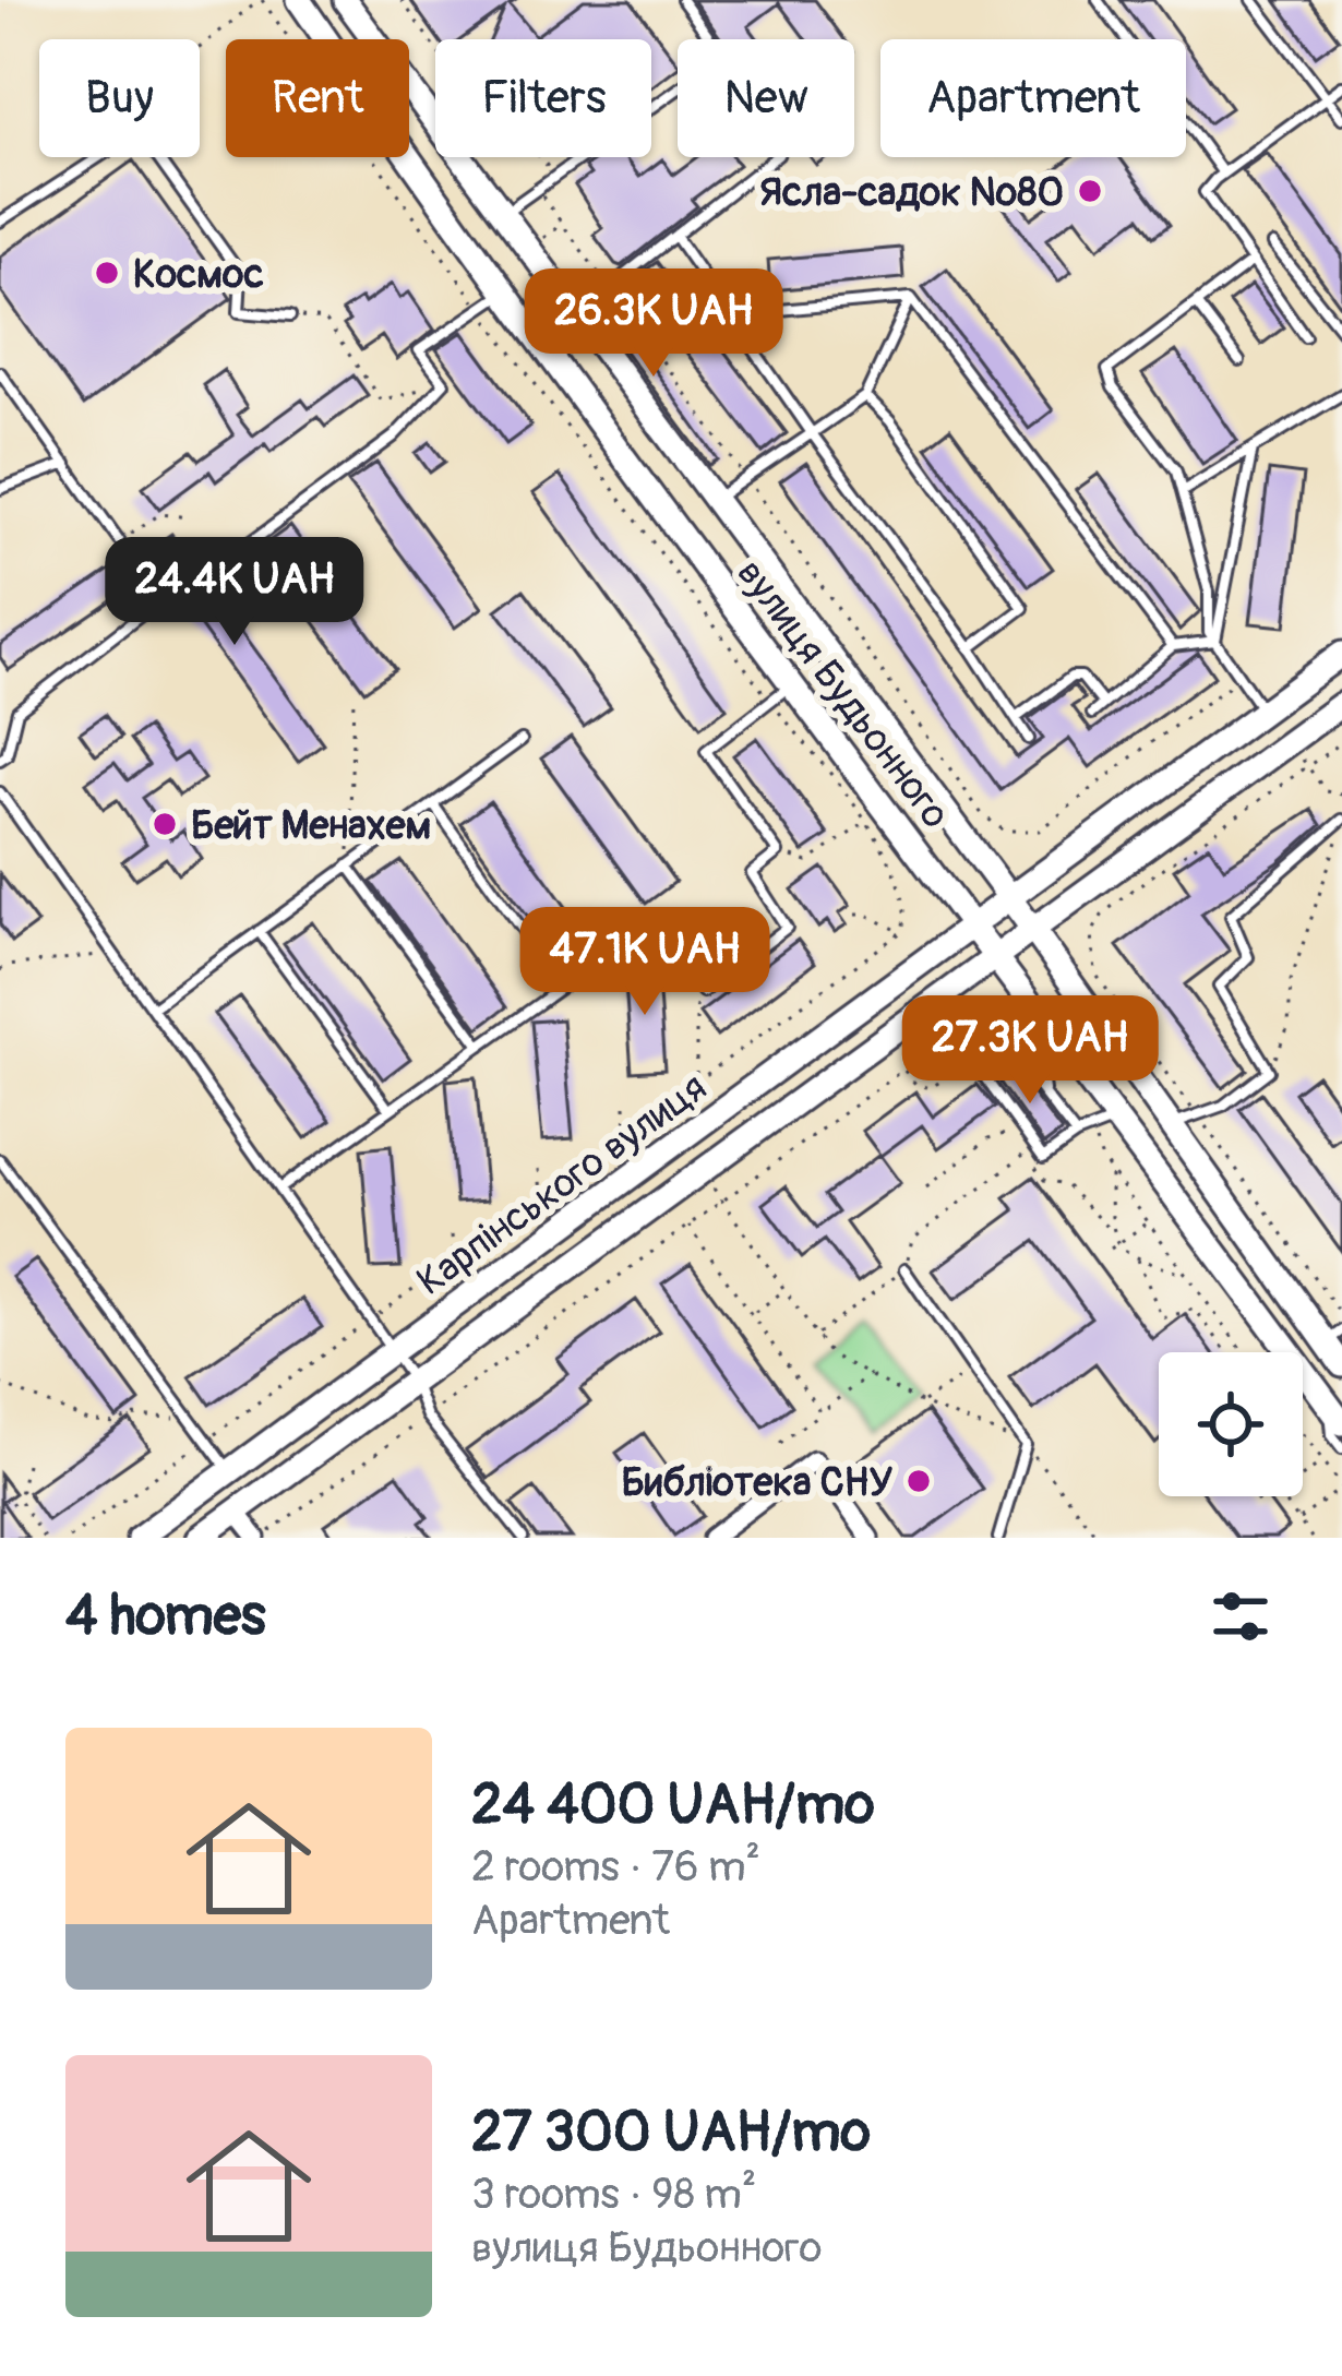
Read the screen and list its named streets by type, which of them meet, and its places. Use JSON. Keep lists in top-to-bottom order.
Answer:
{
  "streets": {
    "main road": ["вулиця Будьонного", "Карпінського вулиця"]
  },
  "crossings": [
    ["вулиця Будьонного", "Карпінського вулиця"]
  ],
  "places": [
    "Ясла-садок №80",
    "Космос",
    "Бейт Менахем",
    "Библіотека СНУ"
  ],
  "page": {
    "chip": [
      "Buy",
      "Rent",
      "Filters",
      "New",
      "Apartment"
    ],
    "price": [
      "26.3K UAH",
      "24.4K UAH",
      "47.1K UAH",
      "27.3K UAH"
    ],
    "heading": "4 homes",
    "list": [
      {
        "name": "24 400 UAH/mo",
        "note": "2 rooms · 76 m² · Apartment"
      },
      {
        "name": "27 300 UAH/mo",
        "note": "3 rooms · 98 m² · вулиця Будьонного"
      }
    ]
  }
}
